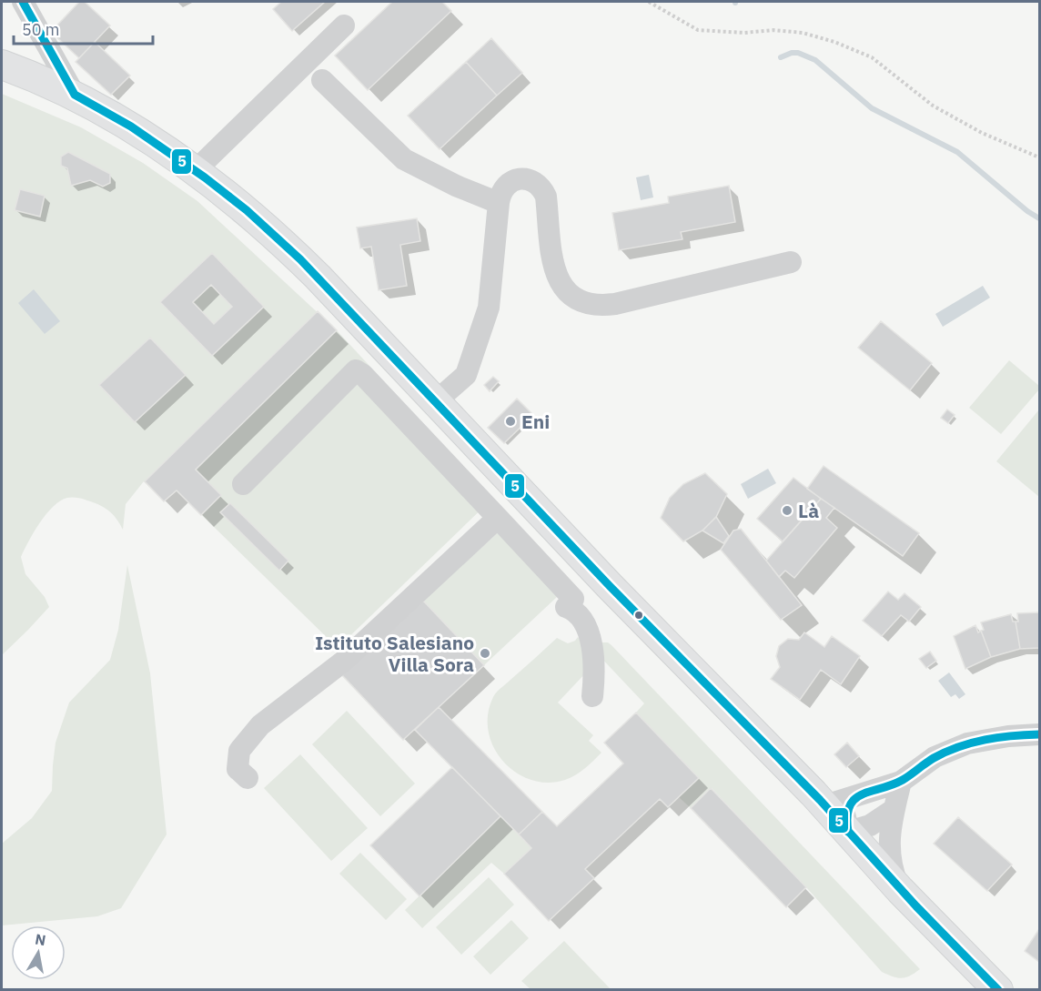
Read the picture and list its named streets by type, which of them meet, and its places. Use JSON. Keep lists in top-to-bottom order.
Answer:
{
  "places": ["Eni", "Là", "Istituto Salesiano Villa Sora"],
  "lines": ["transit line 5"],
  "scale_bar": "50 m",
  "north": "top"
}
